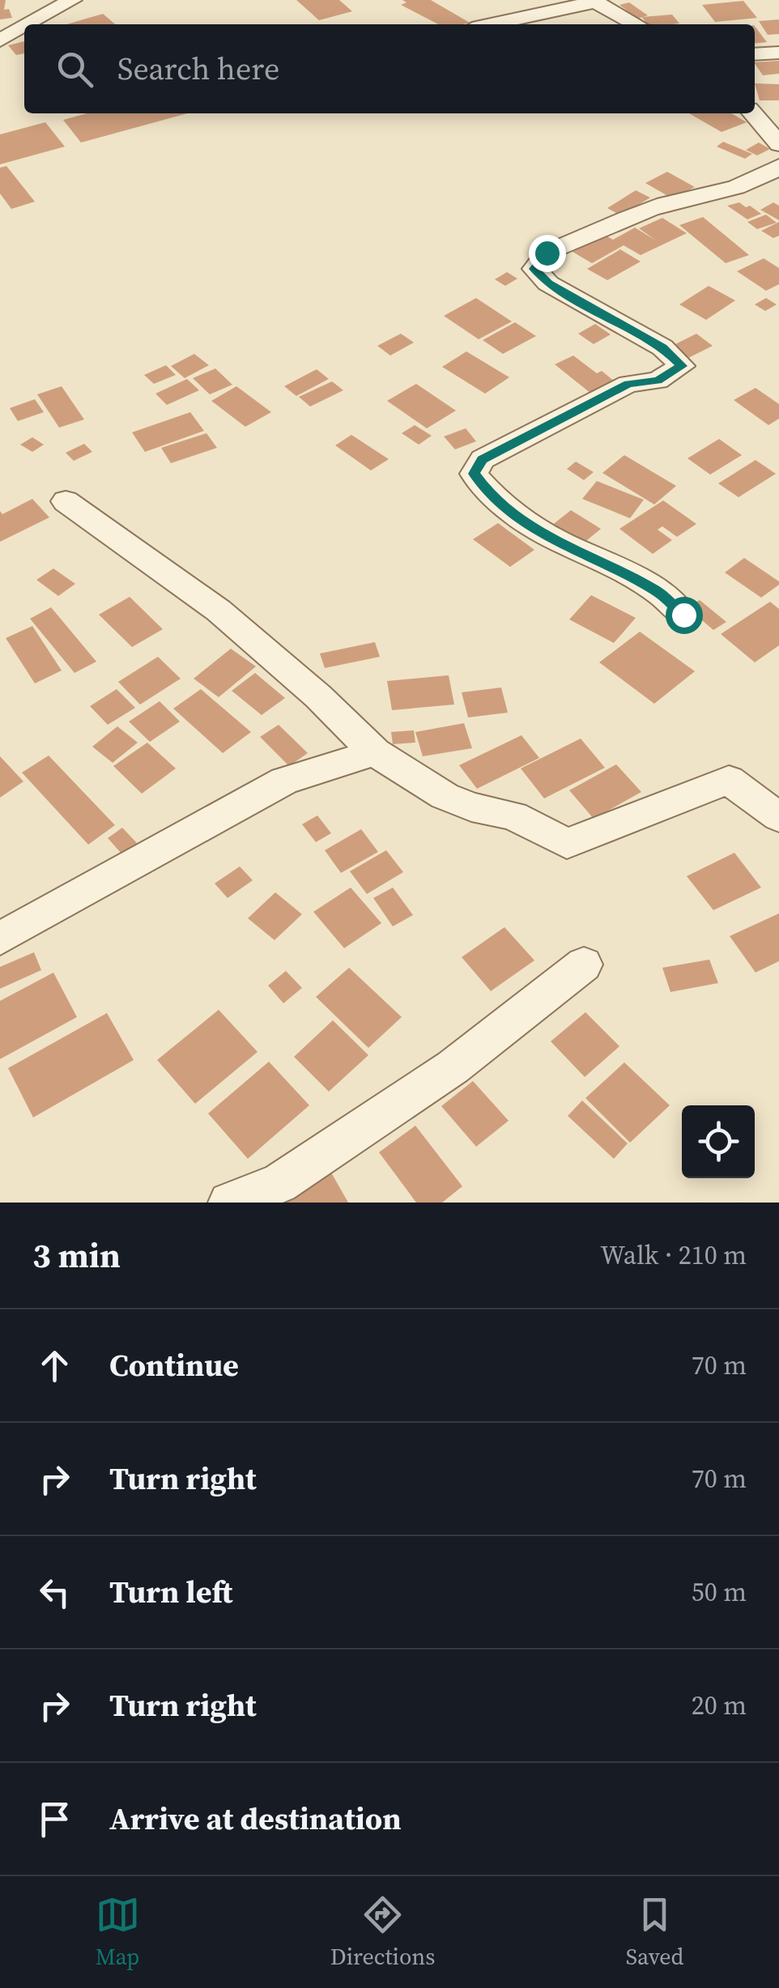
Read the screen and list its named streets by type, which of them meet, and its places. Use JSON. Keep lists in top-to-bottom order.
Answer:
{
  "page": {
    "search": "Search here",
    "heading": ["3 min", "Walk · 210 m"],
    "list": [
      ["Continue", "70 m"],
      ["Turn right", "70 m"],
      ["Turn left", "50 m"],
      ["Turn right", "20 m"],
      "Arrive at destination"
    ],
    "nav": ["Map", "Directions", "Saved"]
  }
}
